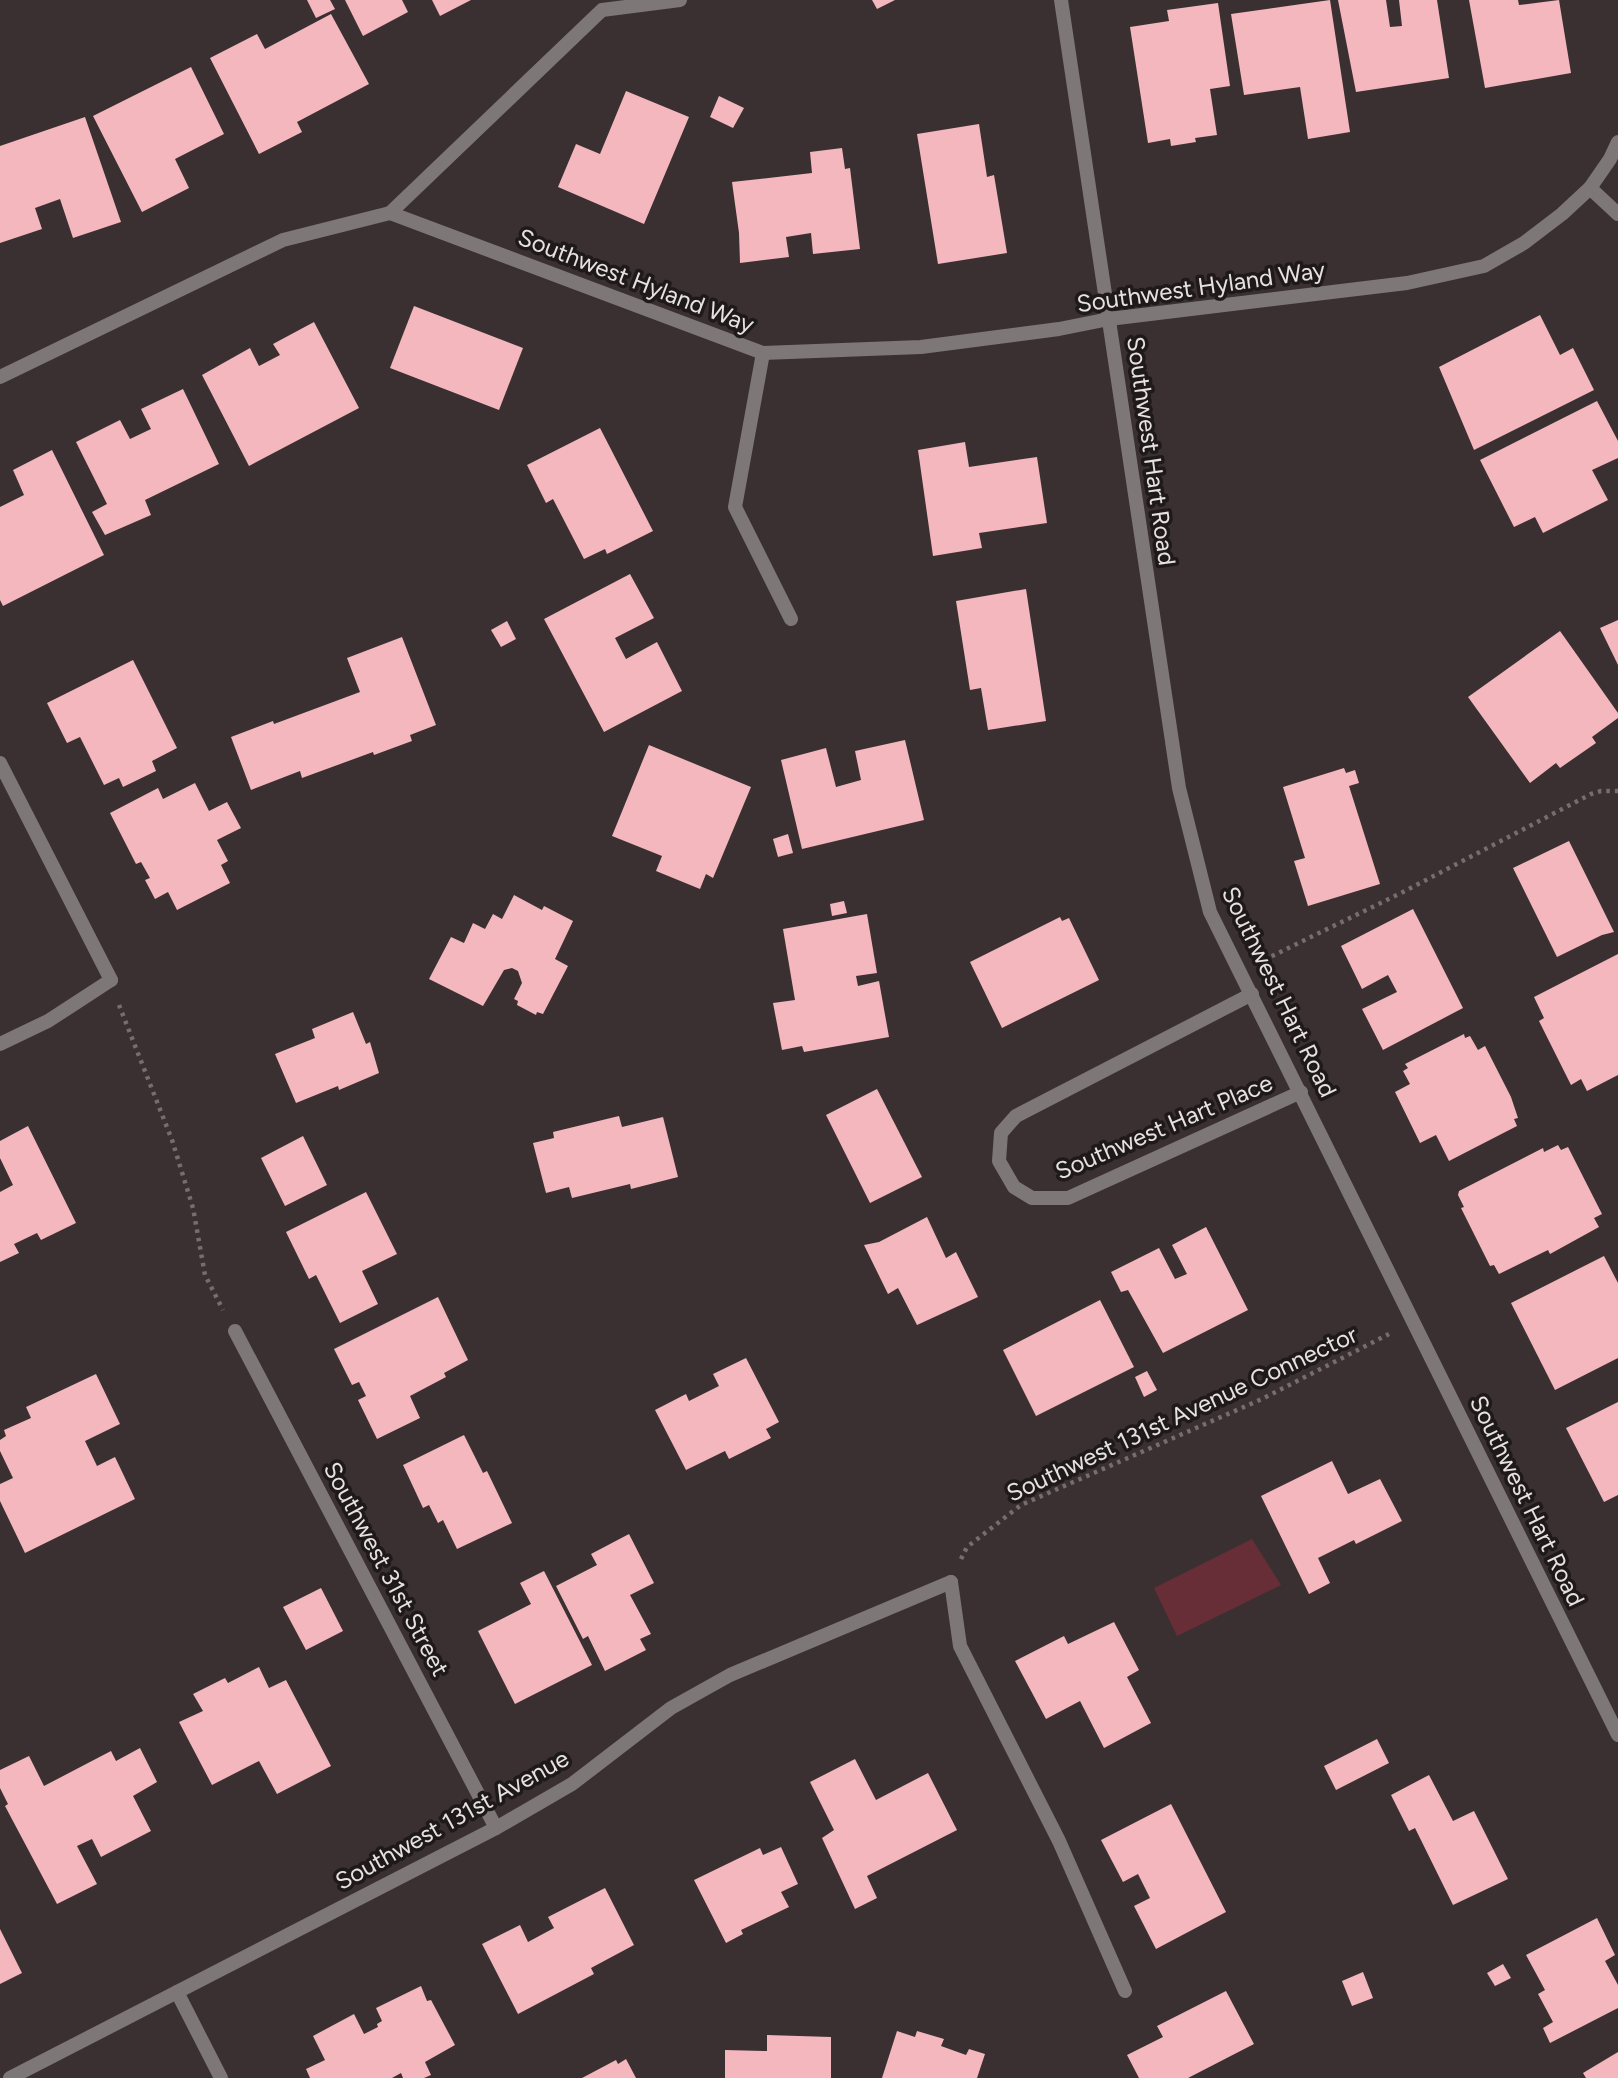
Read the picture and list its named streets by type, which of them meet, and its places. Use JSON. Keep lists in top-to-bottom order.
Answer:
{
  "streets": {
    "street": [
      "Southwest Hyland Way",
      "Southwest Hart Road",
      "Southwest Hart Place",
      "Southwest 31st Street",
      "Southwest 131st Avenue"
    ],
    "path": ["Southwest 131st Avenue Connector"]
  },
  "crossings": [
    ["Southwest Hyland Way", "Southwest Hart Road"],
    ["Southwest Hart Road", "Southwest Hart Place"],
    ["Southwest Hart Road", "Southwest 131st Avenue Connector"],
    ["Southwest 131st Avenue Connector", "Southwest 131st Avenue"],
    ["Southwest 31st Street", "Southwest 131st Avenue"]
  ]
}
